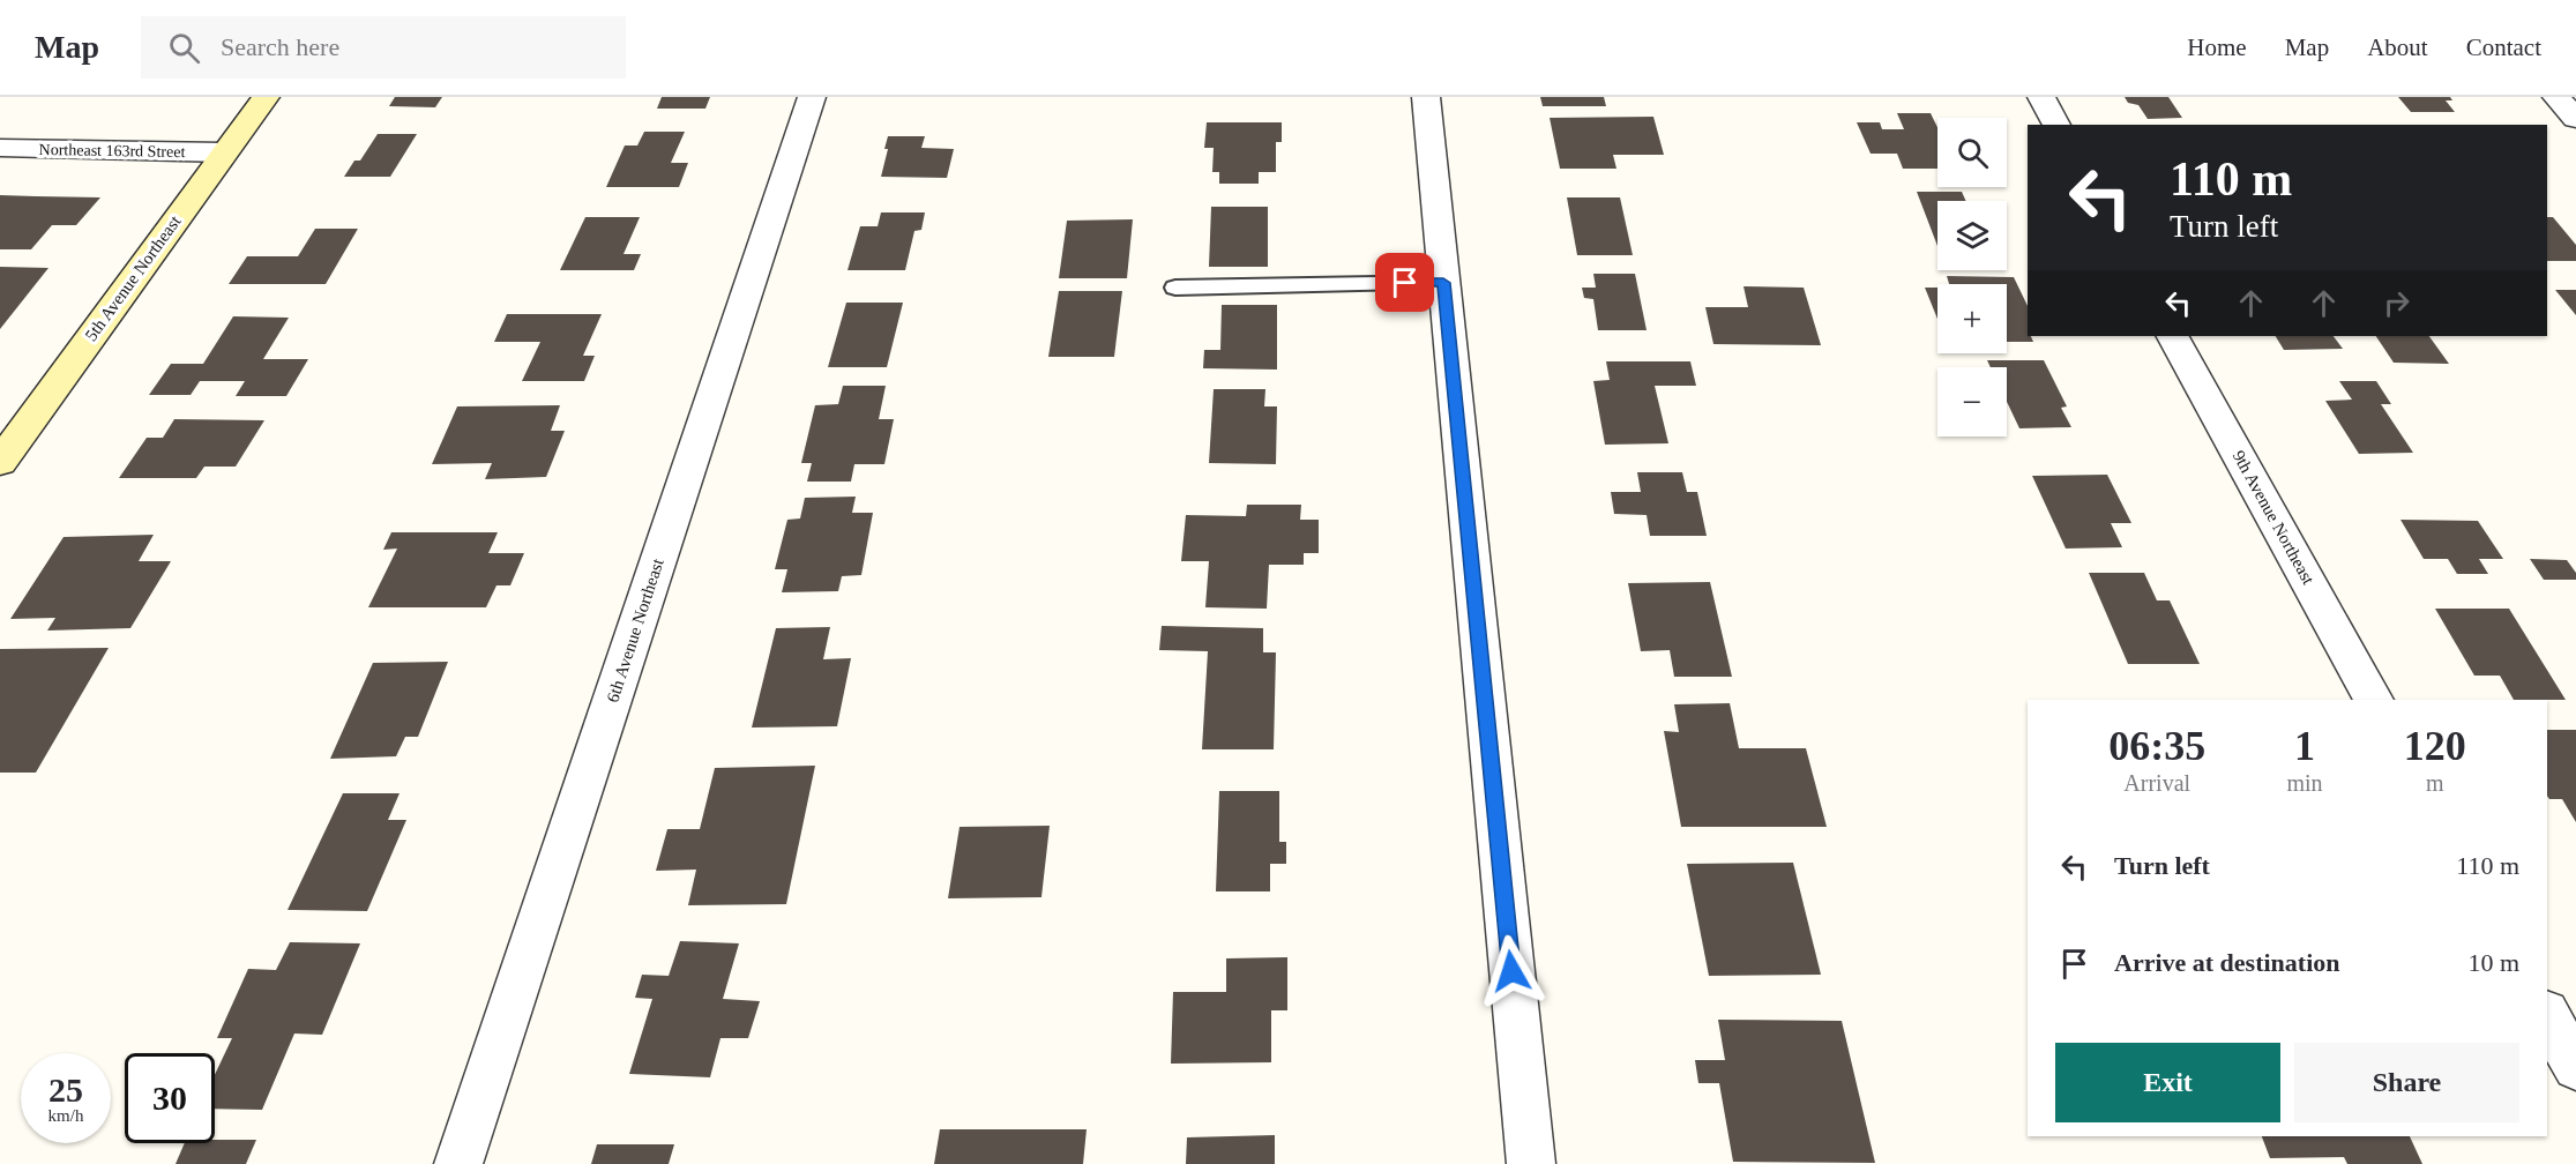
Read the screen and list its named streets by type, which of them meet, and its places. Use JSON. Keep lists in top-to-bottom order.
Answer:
{
  "streets": {
    "street": [
      "Northeast 163rd Street",
      "5th Avenue Northeast",
      "9th Avenue Northeast",
      "6th Avenue Northeast"
    ]
  },
  "crossings": [
    ["Northeast 163rd Street", "5th Avenue Northeast"]
  ],
  "page": {
    "header": "Map",
    "search": "Search here",
    "nav": [
      "Home",
      "Map",
      "About",
      "Contact"
    ],
    "map_buttons": ["+", "−"],
    "turn": ["110 m", "Turn left"],
    "eta": [
      "06:35",
      "Arrival",
      "1",
      "min",
      "120",
      "m"
    ],
    "list": [
      {
        "name": "Turn left",
        "value": "110 m"
      },
      {
        "name": "Arrive at destination",
        "value": "10 m"
      }
    ],
    "buttons": ["Exit", "Share"],
    "speed": "25 km/h",
    "limit": "30"
  }
}
